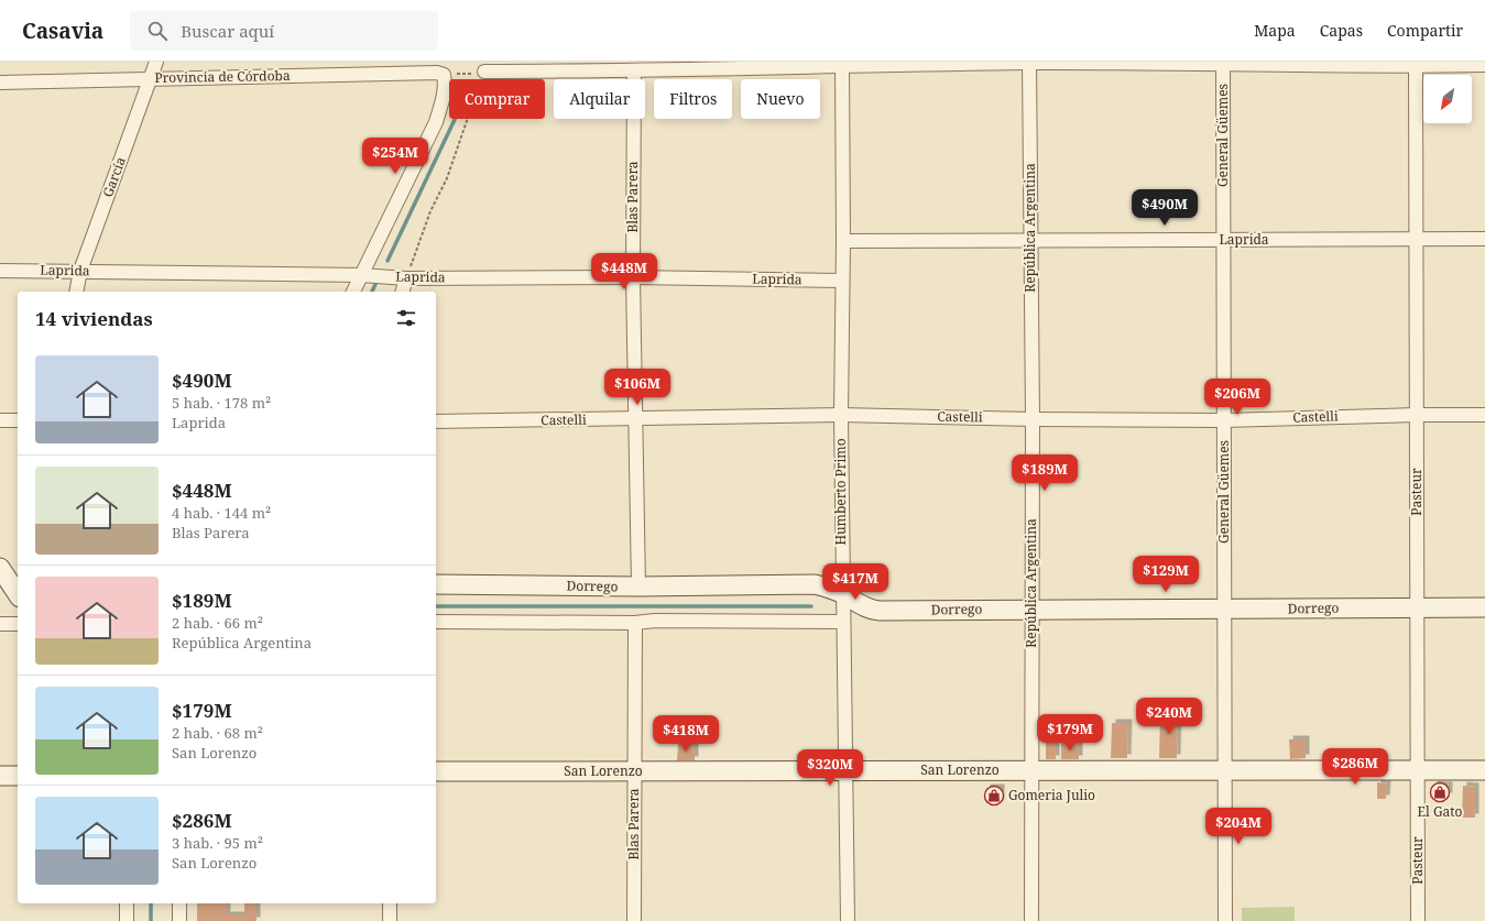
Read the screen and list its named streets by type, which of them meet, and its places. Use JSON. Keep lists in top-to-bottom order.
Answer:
{
  "streets": {
    "street": [
      "Provincia de Córdoba",
      "General Güemes",
      "García",
      "Blas Parera",
      "República Argentina",
      "Laprida",
      "Castelli",
      "Humberto Primo",
      "Pasteur",
      "Dorrego",
      "San Lorenzo"
    ]
  },
  "crossings": [
    ["Provincia de Córdoba", "García"],
    ["General Güemes", "Laprida"],
    ["General Güemes", "Castelli"],
    ["General Güemes", "Dorrego"],
    ["General Güemes", "San Lorenzo"],
    ["García", "Laprida"],
    ["Blas Parera", "Laprida"],
    ["Blas Parera", "Castelli"],
    ["Blas Parera", "Dorrego"],
    ["Blas Parera", "San Lorenzo"],
    ["República Argentina", "Laprida"],
    ["República Argentina", "Castelli"],
    ["República Argentina", "Dorrego"],
    ["República Argentina", "San Lorenzo"],
    ["Laprida", "Humberto Primo"],
    ["Laprida", "Pasteur"],
    ["Castelli", "Humberto Primo"],
    ["Castelli", "Pasteur"],
    ["Humberto Primo", "Dorrego"],
    ["Humberto Primo", "San Lorenzo"],
    ["Pasteur", "Dorrego"],
    ["Pasteur", "San Lorenzo"]
  ],
  "places": {
    "shop": ["El Gato", "Gomeria Julio"]
  },
  "north": "bottom left",
  "page": {
    "header": "Casavia",
    "search": "Buscar aquí",
    "nav": ["Mapa", "Capas", "Compartir"],
    "chip": [
      "Comprar",
      "Alquilar",
      "Filtros",
      "Nuevo"
    ],
    "price": [
      "$254M",
      "$490M",
      "$448M",
      "$106M",
      "$206M",
      "$189M",
      "$129M",
      "$417M",
      "$240M",
      "$179M",
      "$418M",
      "$286M",
      "$320M",
      "$204M"
    ],
    "heading": "14 viviendas",
    "list": [
      {
        "name": "$490M",
        "note": "5 hab. · 178 m² · Laprida"
      },
      {
        "name": "$448M",
        "note": "4 hab. · 144 m² · Blas Parera"
      },
      {
        "name": "$189M",
        "note": "2 hab. · 66 m² · República Argentina"
      },
      {
        "name": "$179M",
        "note": "2 hab. · 68 m² · San Lorenzo"
      },
      {
        "name": "$286M",
        "note": "3 hab. · 95 m² · San Lorenzo"
      }
    ]
  }
}
